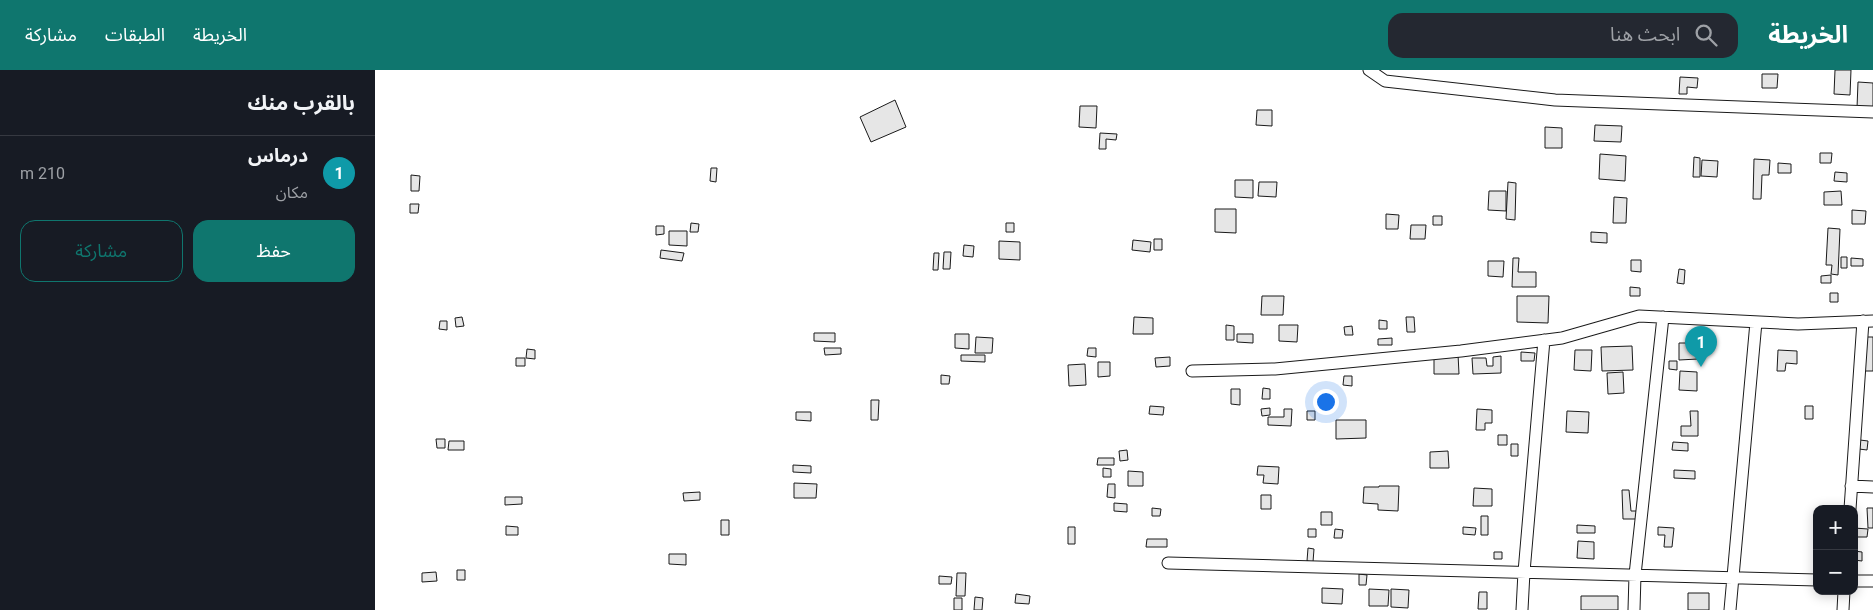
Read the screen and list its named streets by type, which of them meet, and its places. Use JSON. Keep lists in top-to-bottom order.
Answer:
{
  "page": {
    "header": "الخريطة",
    "search": "ابحث هنا",
    "nav": ["الخريطة", "الطبقات", "مشاركة"],
    "heading": "بالقرب منك",
    "list": [
      {
        "mark": "1",
        "name": "درماس",
        "note": "مكان",
        "value": "210 m"
      }
    ],
    "buttons": ["حفظ", "مشاركة"],
    "pins": "1",
    "map_buttons": ["+", "−"]
  }
}
